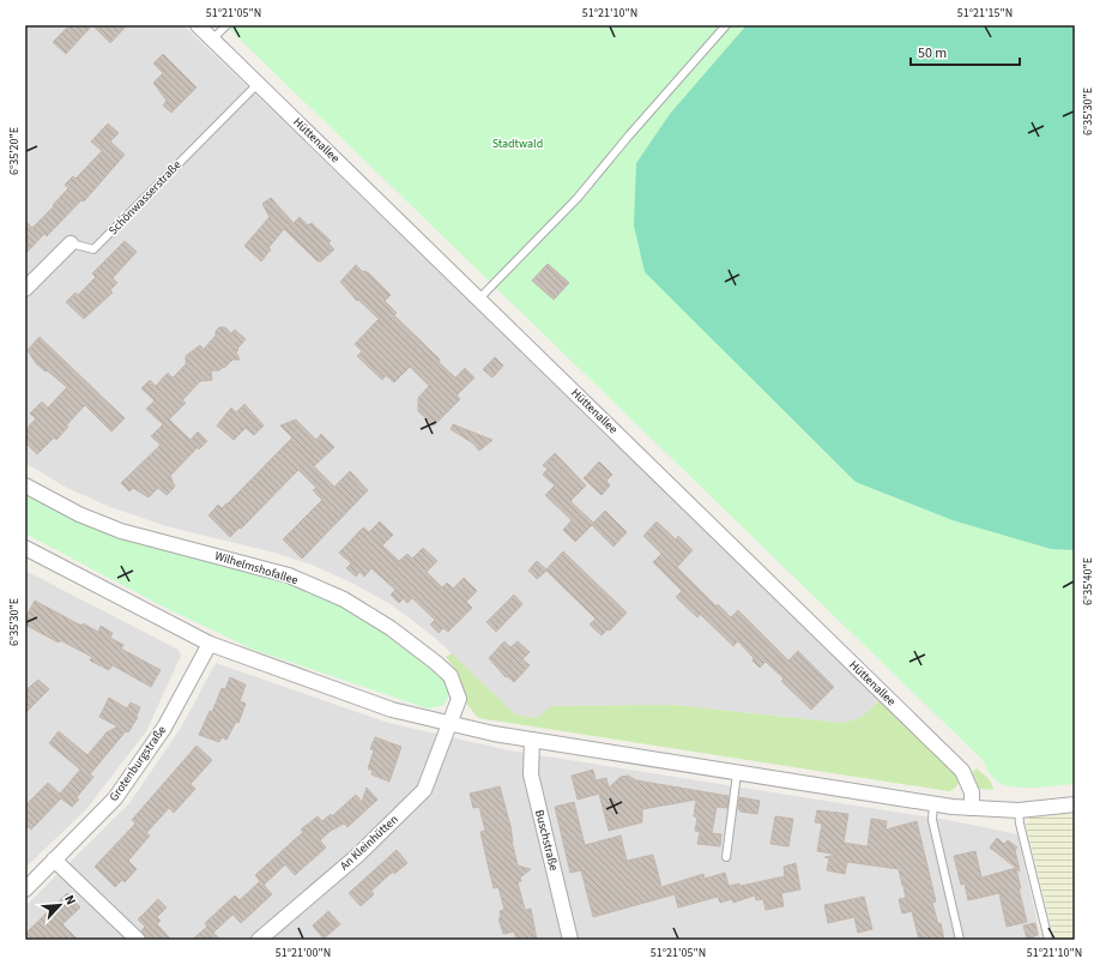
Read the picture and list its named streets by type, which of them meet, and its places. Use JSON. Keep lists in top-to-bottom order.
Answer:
{
  "streets": {
    "street": [
      "Hüttenallee",
      "Schönwasserstraße",
      "Wilhelmshofallee",
      "Grotenburgstraße",
      "Buschstraße",
      "An Kleinhütten"
    ]
  },
  "crossings": [
    ["Hüttenallee", "Schönwasserstraße"],
    ["Wilhelmshofallee", "An Kleinhütten"]
  ],
  "parks": ["Stadtwald"],
  "scale_bar": "50 m",
  "north": "top right",
  "coordinates": [
    "51°21'05\"N",
    "51°21'10\"N",
    "51°21'15\"N",
    "6°35'30\"E",
    "6°35'20\"E",
    "6°35'40\"E",
    "51°21'00\"N"
  ]
}
